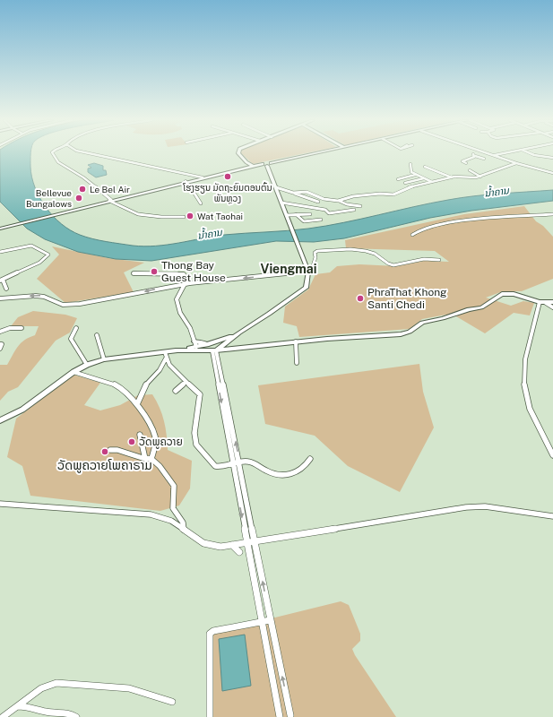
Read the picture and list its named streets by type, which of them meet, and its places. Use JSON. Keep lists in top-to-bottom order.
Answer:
{
  "districts": ["Viengmai"],
  "water": ["ນ້ຳຄານ"],
  "places": [
    "ໂຮງຮຽນ ມັດຖະຍົມຕອນຕົ້ນ ພັນຫຼວງ",
    "Le Bel Air",
    "Bellevue Bungalows",
    "Wat Taohai",
    "Thong Bay Guest House",
    "PhraThat Khong Santi Chedi",
    "ວັດພູຄວາຍ",
    "ວັດພູຄວາຍໂພຄາຣາມ"
  ]
}
